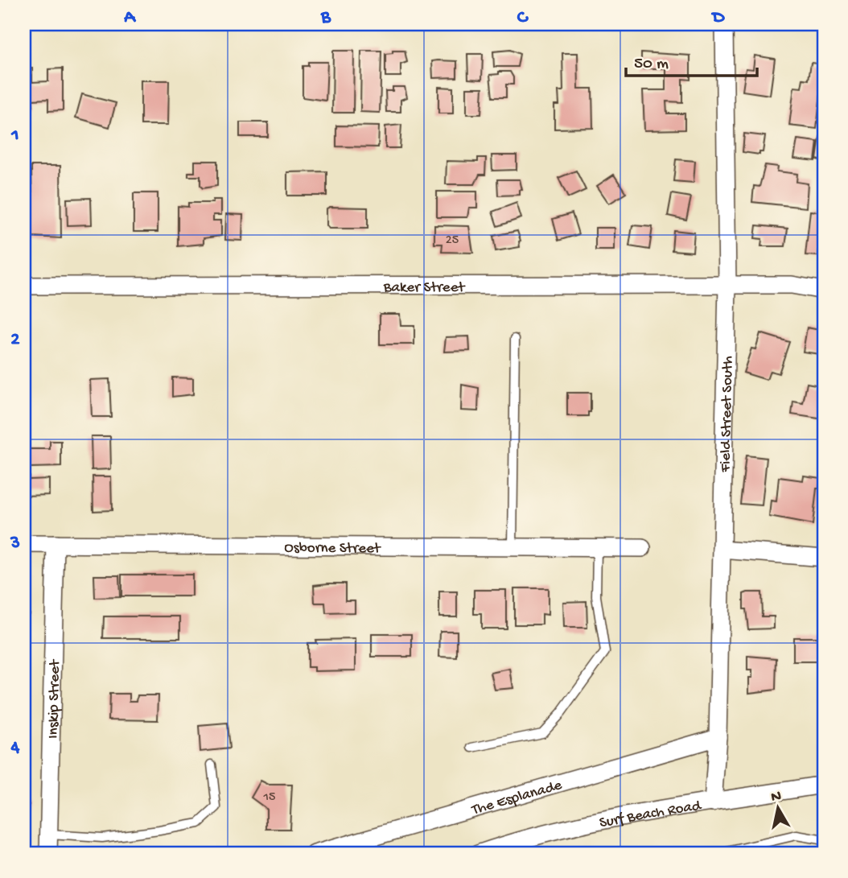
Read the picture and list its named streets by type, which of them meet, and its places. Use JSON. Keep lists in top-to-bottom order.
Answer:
{
  "streets": {
    "street": [
      "Baker Street",
      "Field Street South",
      "Osborne Street",
      "Inskip Street",
      "The Esplanade",
      "Surf Beach Road"
    ]
  },
  "crossings": [
    ["Baker Street", "Field Street South"],
    ["Field Street South", "The Esplanade"],
    ["Field Street South", "Surf Beach Road"],
    ["Osborne Street", "Inskip Street"]
  ],
  "house_numbers": ["25", "15"],
  "scale_bar": "50 m",
  "north": "top",
  "grid": {
    "columns": [
      "A",
      "B",
      "C",
      "D"
    ],
    "rows": [
      "1",
      "2",
      "3",
      "4"
    ]
  }
}
